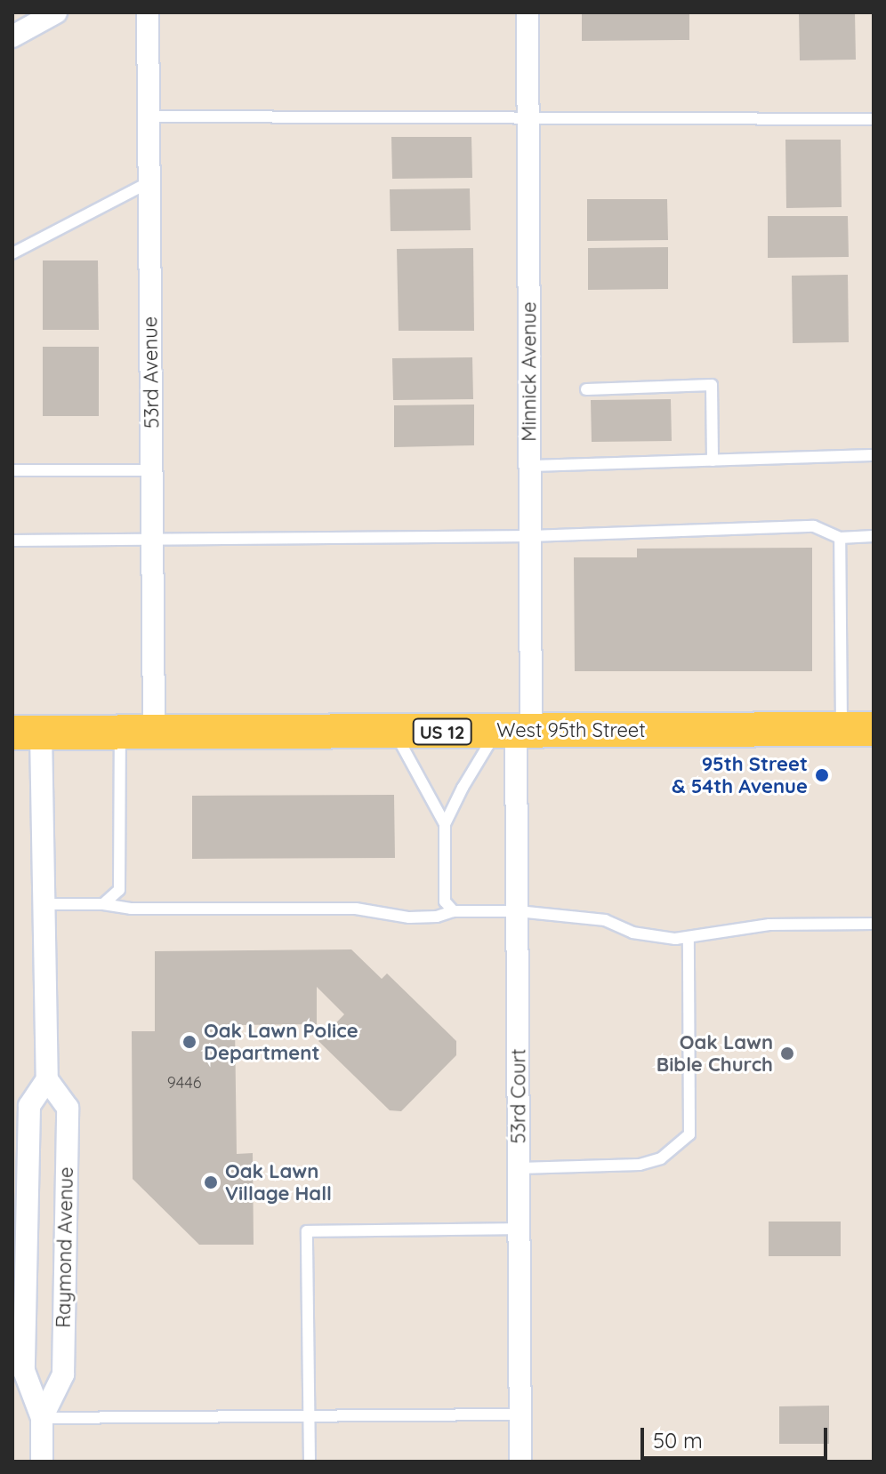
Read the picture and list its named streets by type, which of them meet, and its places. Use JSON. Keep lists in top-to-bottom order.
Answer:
{
  "streets": {
    "main road": ["West 95th Street", "US 12"],
    "street": [
      "Minnick Avenue",
      "53rd Avenue",
      "53rd Court",
      "Raymond Avenue"
    ]
  },
  "crossings": [
    ["Minnick Avenue", "West 95th Street"],
    ["Minnick Avenue", "53rd Court"],
    ["53rd Avenue", "West 95th Street"],
    ["West 95th Street", "53rd Court"]
  ],
  "places": [
    "95th Street & 54th Avenue",
    "Oak Lawn Police Department",
    "Oak Lawn Bible Church",
    "Oak Lawn Village Hall"
  ],
  "house_numbers": ["9446"],
  "scale_bar": "50 m"
}
